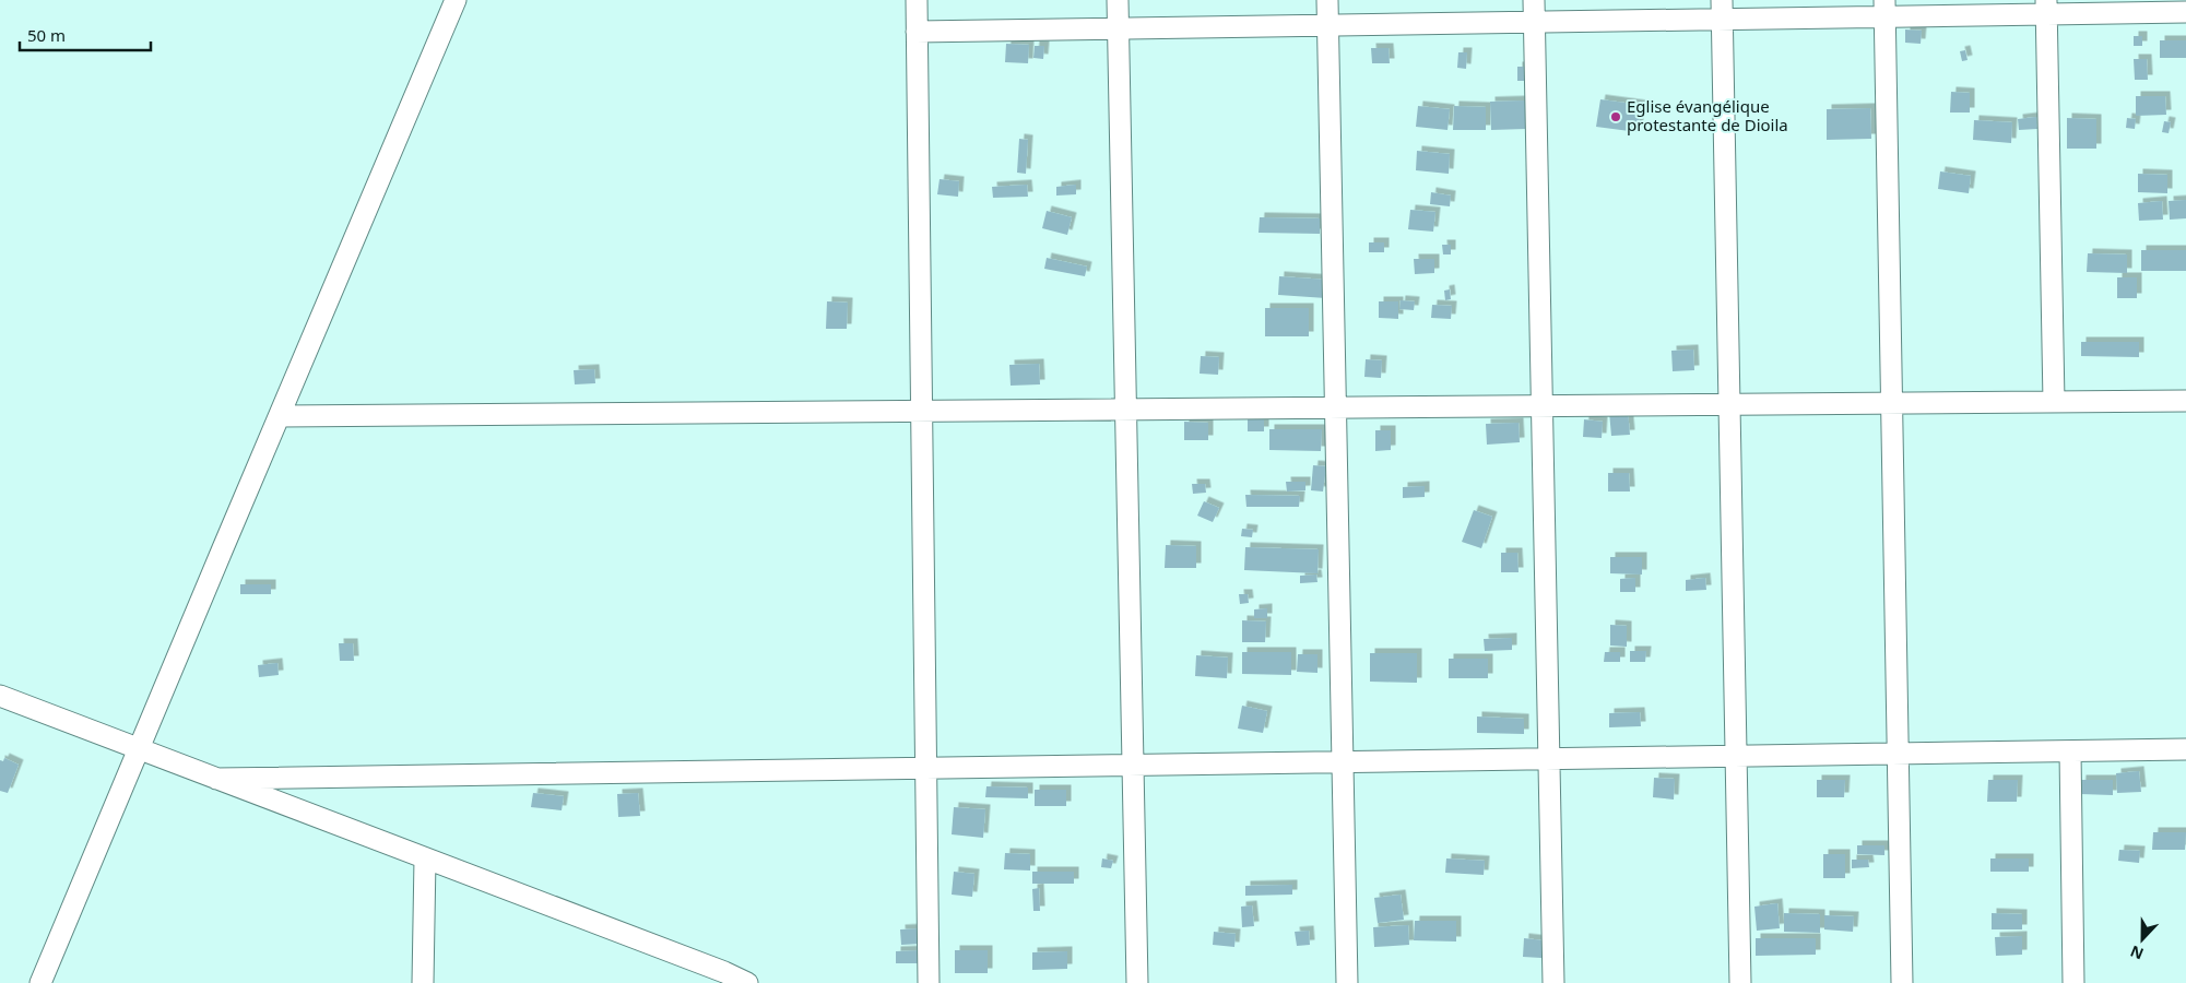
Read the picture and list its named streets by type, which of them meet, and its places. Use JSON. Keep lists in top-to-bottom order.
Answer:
{
  "places": ["Eglise évangélique protestante de Dioila"],
  "scale_bar": "50 m",
  "north": "bottom"
}
